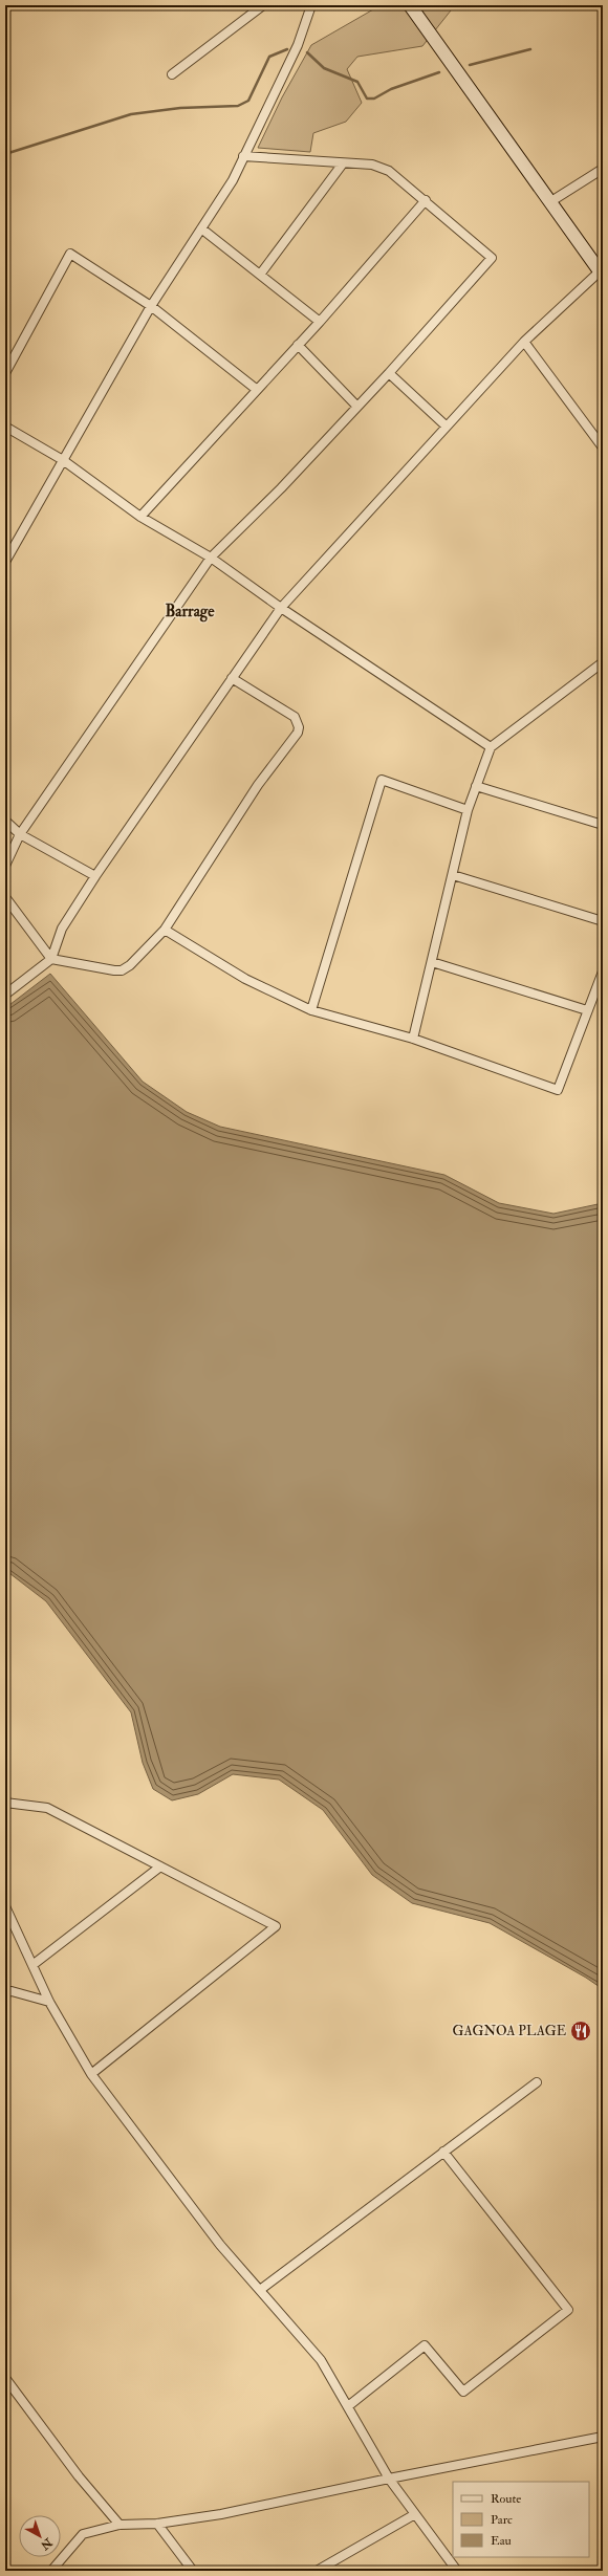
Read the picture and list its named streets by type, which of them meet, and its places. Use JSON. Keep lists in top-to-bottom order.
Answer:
{
  "districts": ["Barrage"],
  "places": {
    "restaurant": ["GAGNOA PLAGE"]
  },
  "legend": ["Route", "Parc", "Eau"],
  "north": "bottom right"
}
